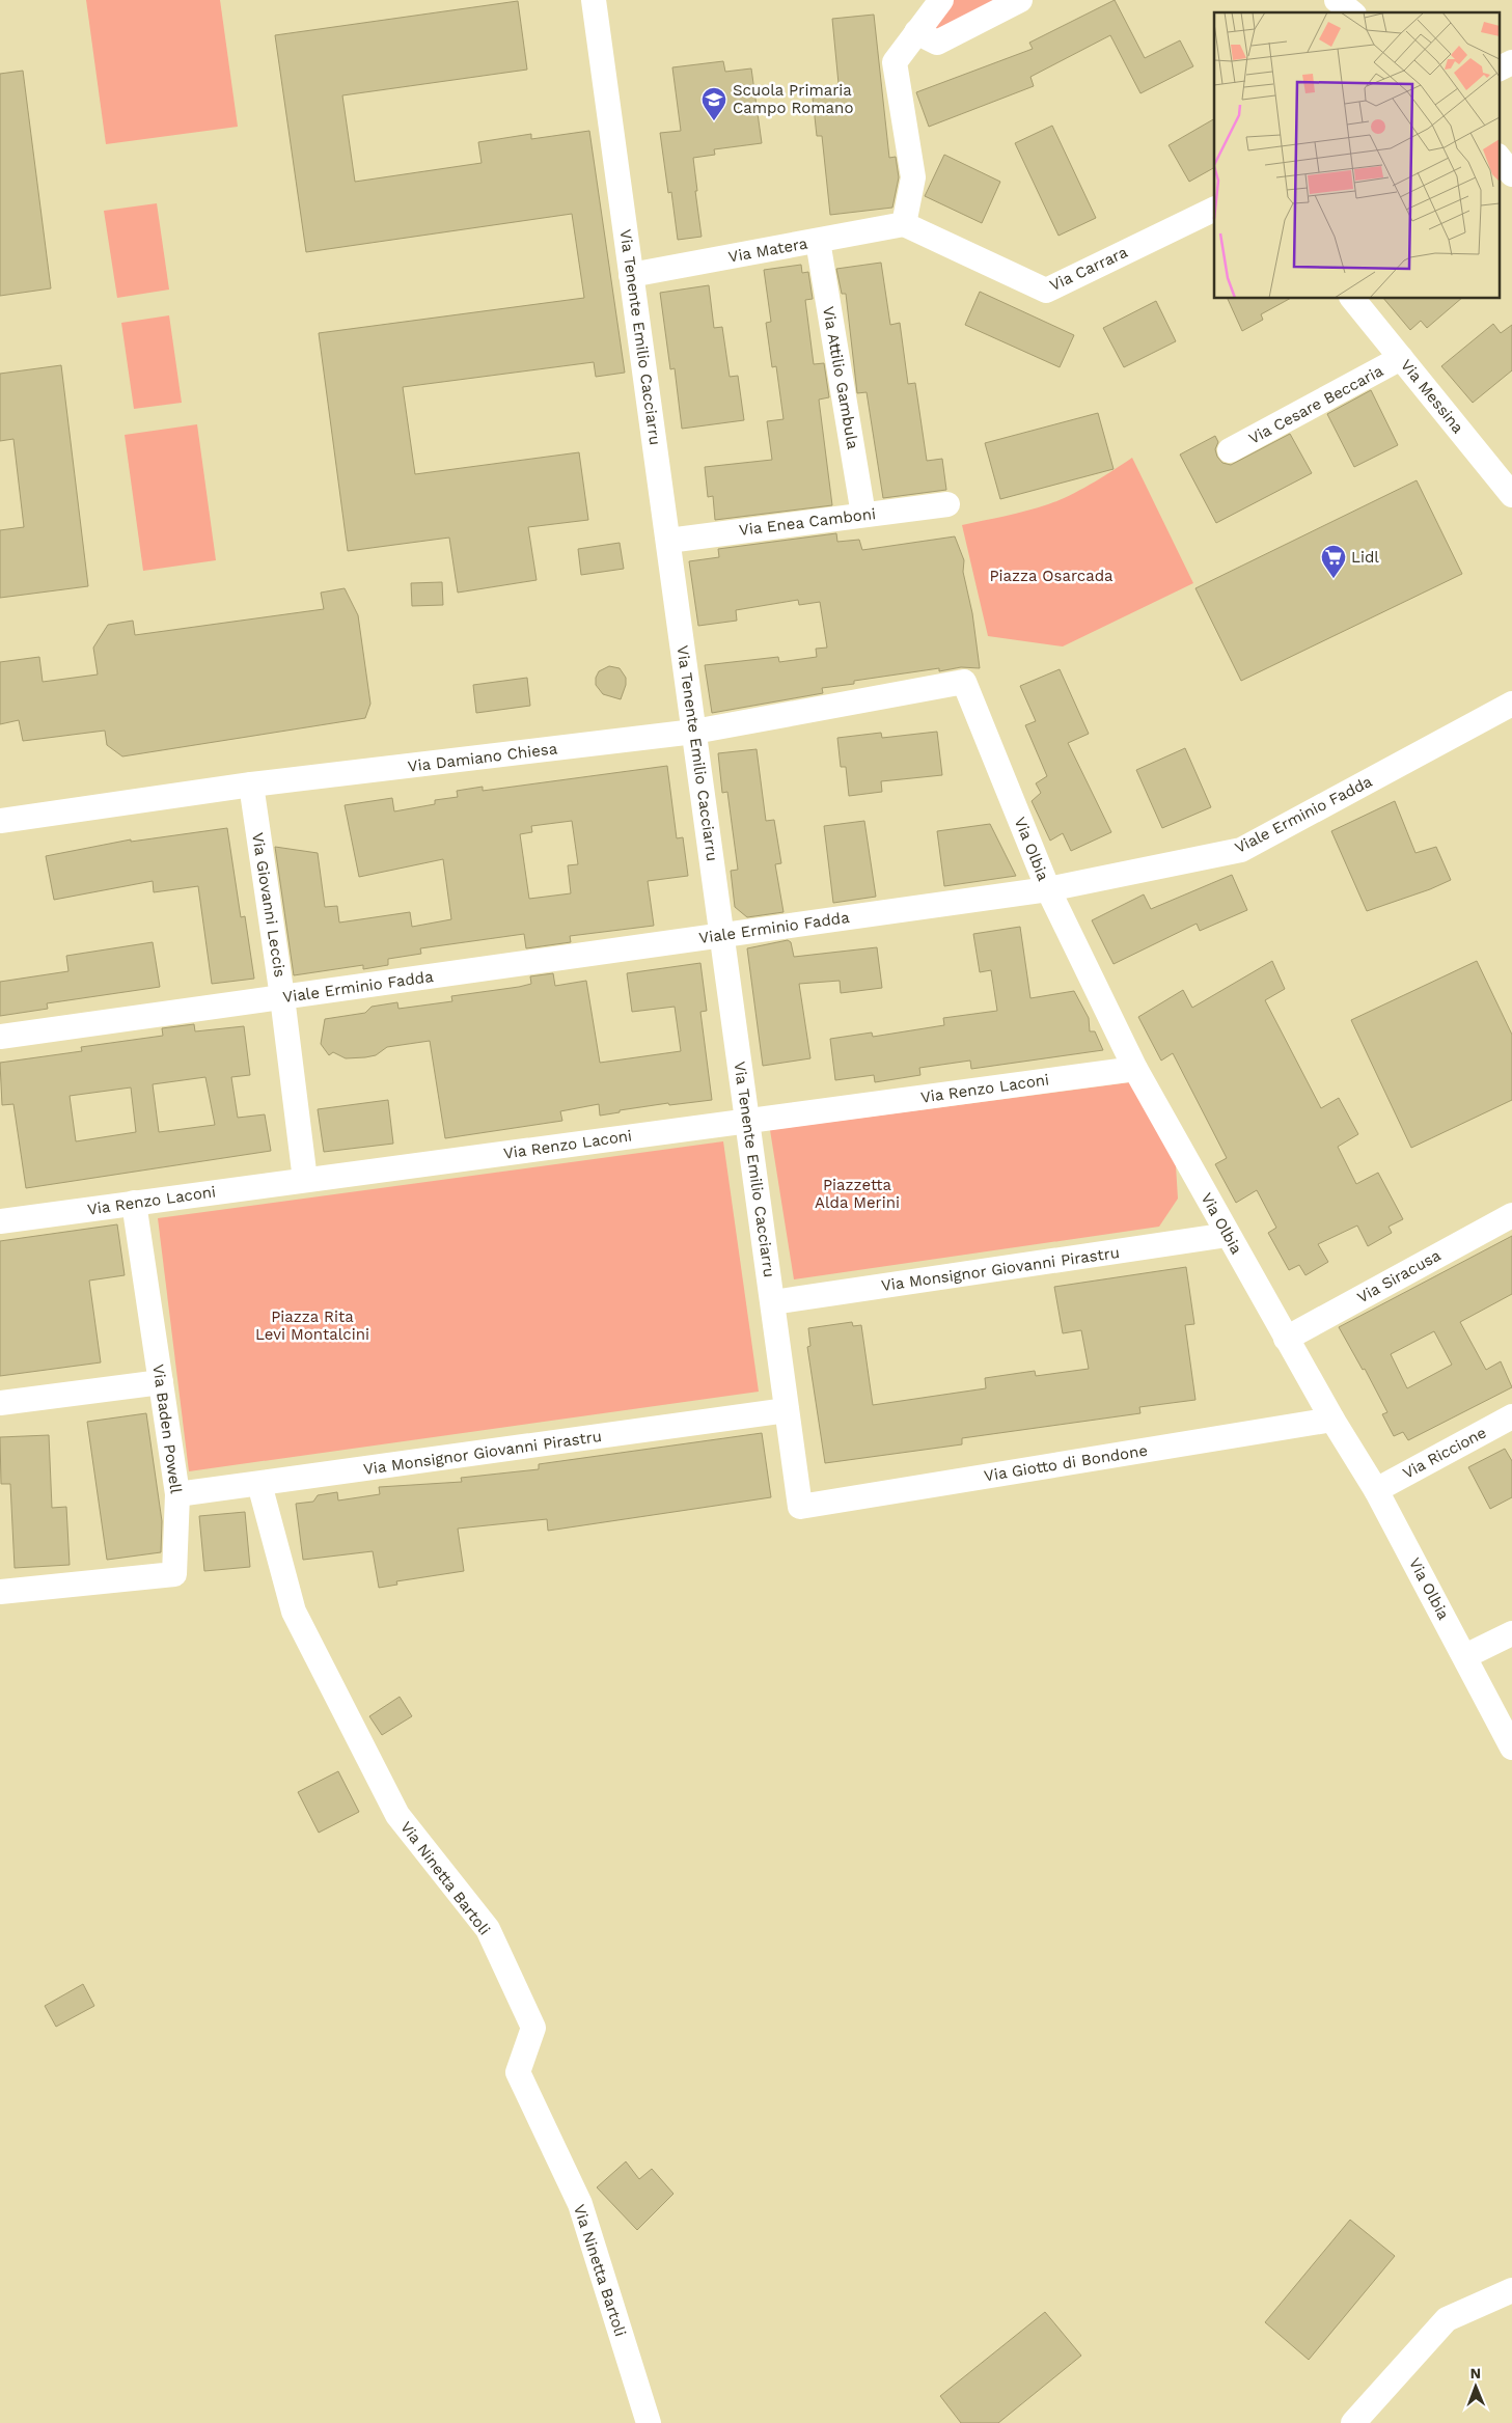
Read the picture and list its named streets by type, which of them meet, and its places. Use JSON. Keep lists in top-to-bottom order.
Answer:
{
  "streets": {
    "street": [
      "Via Matera",
      "Via Carrara",
      "Via Tenente Emilio Cacciarru",
      "Via Attilio Gambula",
      "Via Messina",
      "Via Cesare Beccaria",
      "Via Enea Camboni",
      "Via Damiano Chiesa",
      "Viale Erminio Fadda",
      "Via Olbia",
      "Via Giovanni Leccis",
      "Via Renzo Laconi",
      "Via Monsignor Giovanni Pirastru",
      "Via Siracusa",
      "Via Baden Powell",
      "Via Riccione",
      "Via Giotto di Bondone",
      "Via Ninetta Bartoli"
    ]
  },
  "crossings": [
    ["Via Matera", "Via Carrara"],
    ["Via Matera", "Via Tenente Emilio Cacciarru"],
    ["Via Matera", "Via Attilio Gambula"],
    ["Via Tenente Emilio Cacciarru", "Via Enea Camboni"],
    ["Via Tenente Emilio Cacciarru", "Via Damiano Chiesa"],
    ["Via Tenente Emilio Cacciarru", "Viale Erminio Fadda"],
    ["Via Tenente Emilio Cacciarru", "Via Renzo Laconi"],
    ["Via Tenente Emilio Cacciarru", "Via Monsignor Giovanni Pirastru"],
    ["Via Tenente Emilio Cacciarru", "Via Giotto di Bondone"],
    ["Via Attilio Gambula", "Via Enea Camboni"],
    ["Via Messina", "Via Cesare Beccaria"],
    ["Via Damiano Chiesa", "Via Olbia"],
    ["Via Damiano Chiesa", "Via Giovanni Leccis"],
    ["Viale Erminio Fadda", "Via Olbia"],
    ["Viale Erminio Fadda", "Via Giovanni Leccis"],
    ["Via Olbia", "Via Renzo Laconi"],
    ["Via Olbia", "Via Monsignor Giovanni Pirastru"],
    ["Via Olbia", "Via Siracusa"],
    ["Via Olbia", "Via Riccione"],
    ["Via Olbia", "Via Giotto di Bondone"],
    ["Via Giovanni Leccis", "Via Renzo Laconi"],
    ["Via Renzo Laconi", "Via Baden Powell"],
    ["Via Monsignor Giovanni Pirastru", "Via Baden Powell"],
    ["Via Monsignor Giovanni Pirastru", "Via Ninetta Bartoli"]
  ],
  "parks": ["Piazza Osarcada", "Piazzetta Alda Merini", "Piazza Rita Levi Montalcini"],
  "places": {
    "school or university": ["Scuola Primaria Campo Romano"],
    "supermarket": ["Lidl"]
  },
  "north": "top"
}
